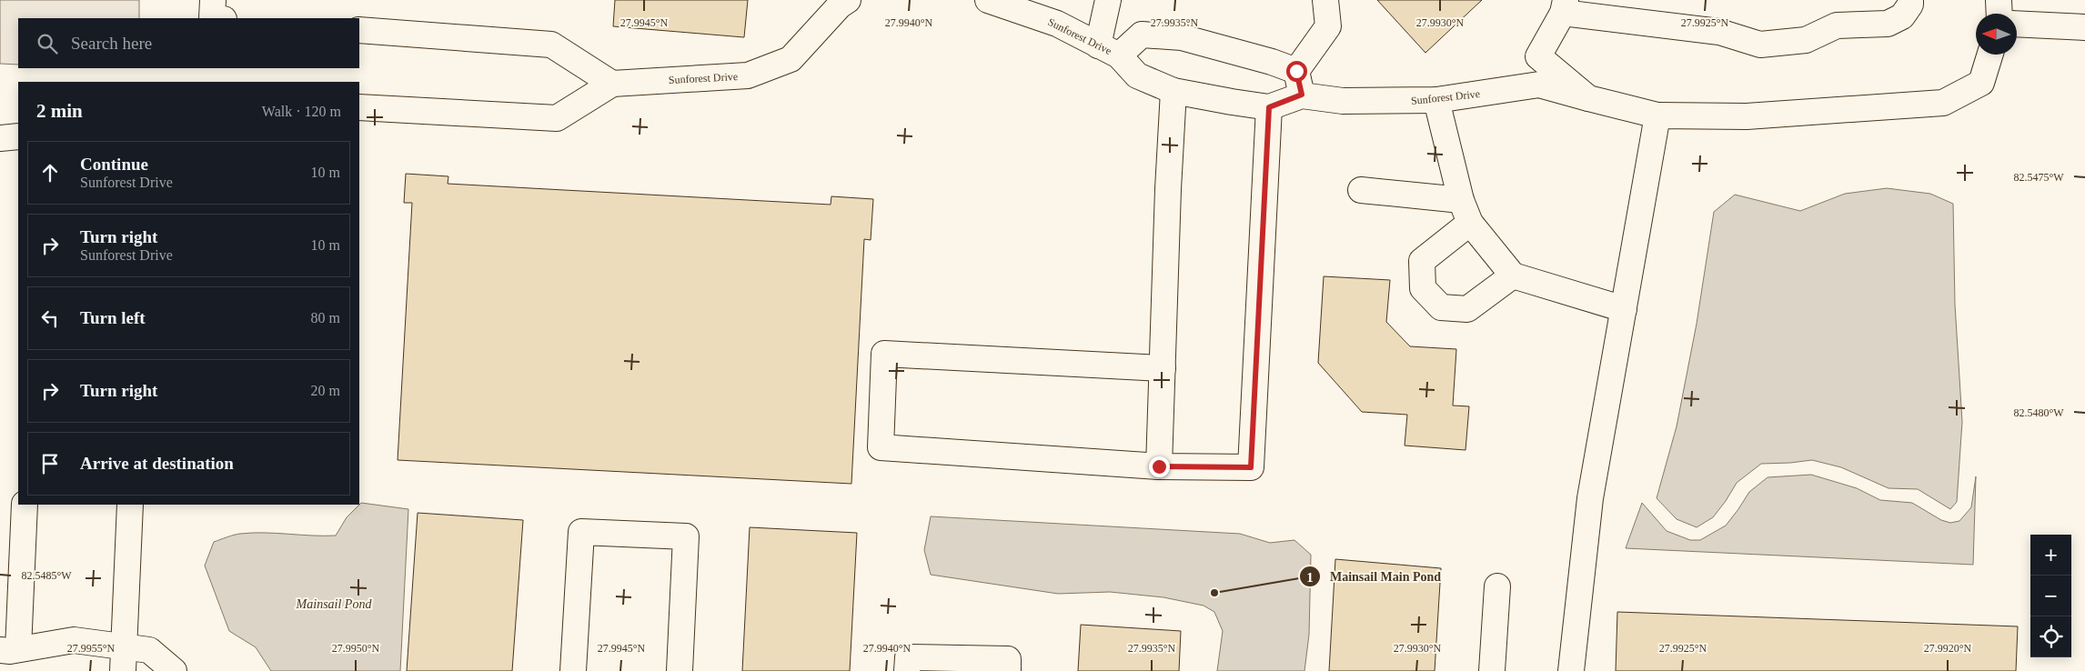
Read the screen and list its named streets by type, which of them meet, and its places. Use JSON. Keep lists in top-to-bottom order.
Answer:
{
  "streets": {
    "lane": ["Sunforest Drive"]
  },
  "water": ["Mainsail Pond"],
  "places": ["Mainsail Main Pond"],
  "north": "left",
  "page": {
    "search": "Search here",
    "heading": ["2 min", "Walk · 120 m"],
    "list": [
      ["Continue", "Sunforest Drive", "10 m"],
      ["Turn right", "Sunforest Drive", "10 m"],
      ["Turn left", "80 m"],
      ["Turn right", "20 m"],
      "Arrive at destination"
    ],
    "map_buttons": ["+", "−"]
  },
  "coordinates": [
    "27.9945°N",
    "27.9940°N",
    "27.9935°N",
    "27.9930°N",
    "27.9925°N",
    "82.5475°W",
    "82.5480°W",
    "82.5485°W",
    "27.9955°N",
    "27.9950°N",
    "27.9920°N"
  ]
}
